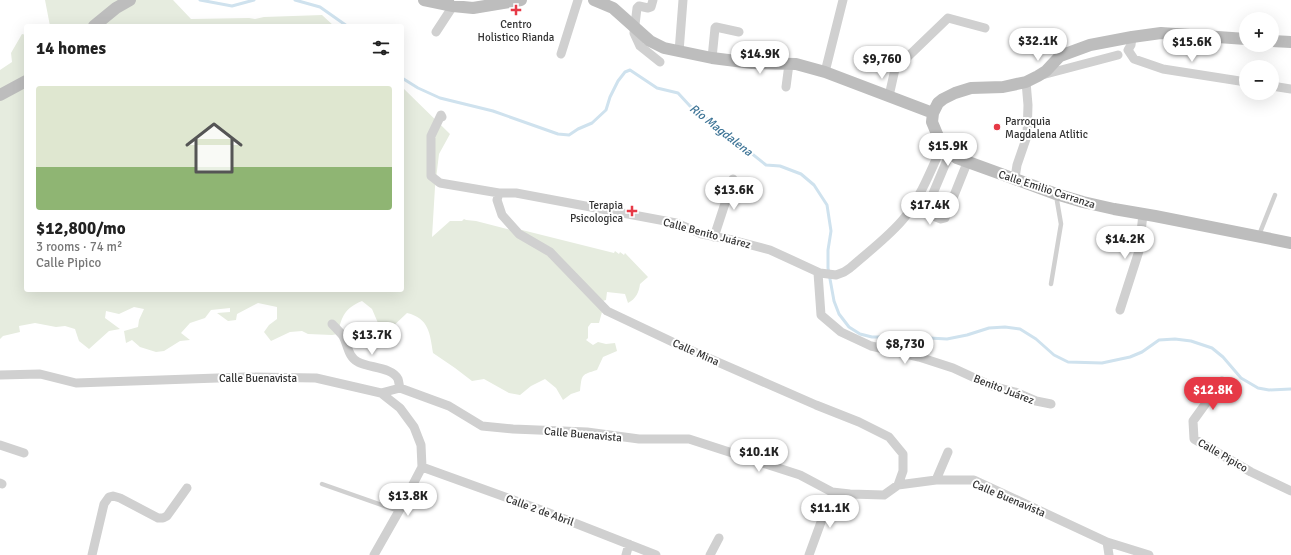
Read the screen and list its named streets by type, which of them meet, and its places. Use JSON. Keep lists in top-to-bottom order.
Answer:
{
  "streets": {
    "street": [
      "Calle Emilio Carranza",
      "Calle Benito Juárez",
      "Calle Mina",
      "Calle Buenavista",
      "Benito Juárez",
      "Calle Pipico",
      "Calle 2 de Abril"
    ]
  },
  "crossings": [
    ["Calle Emilio Carranza", "Calle Benito Juárez"],
    ["Calle Benito Juárez", "Calle Mina"],
    ["Calle Benito Juárez", "Benito Juárez"],
    ["Calle Mina", "Calle Buenavista"]
  ],
  "water": ["Río Magdalena"],
  "places": {
    "health": ["Centro Holistico Rianda", "Terapia Psicologica"],
    "other": ["Parroquia Magdalena Atlitic"]
  },
  "page": {
    "map_buttons": ["+", "−"],
    "heading": "14 homes",
    "price": [
      "$32.1K",
      "$15.6K",
      "$14.9K",
      "$9,760",
      "$15.9K",
      "$13.6K",
      "$17.4K",
      "$14.2K",
      "$13.7K",
      "$8,730",
      "$12.8K",
      "$10.1K",
      "$13.8K",
      "$11.1K"
    ],
    "list": [
      {
        "name": "$12,800/mo",
        "note": "3 rooms · 74 m² · Calle Pipico"
      }
    ]
  }
}
